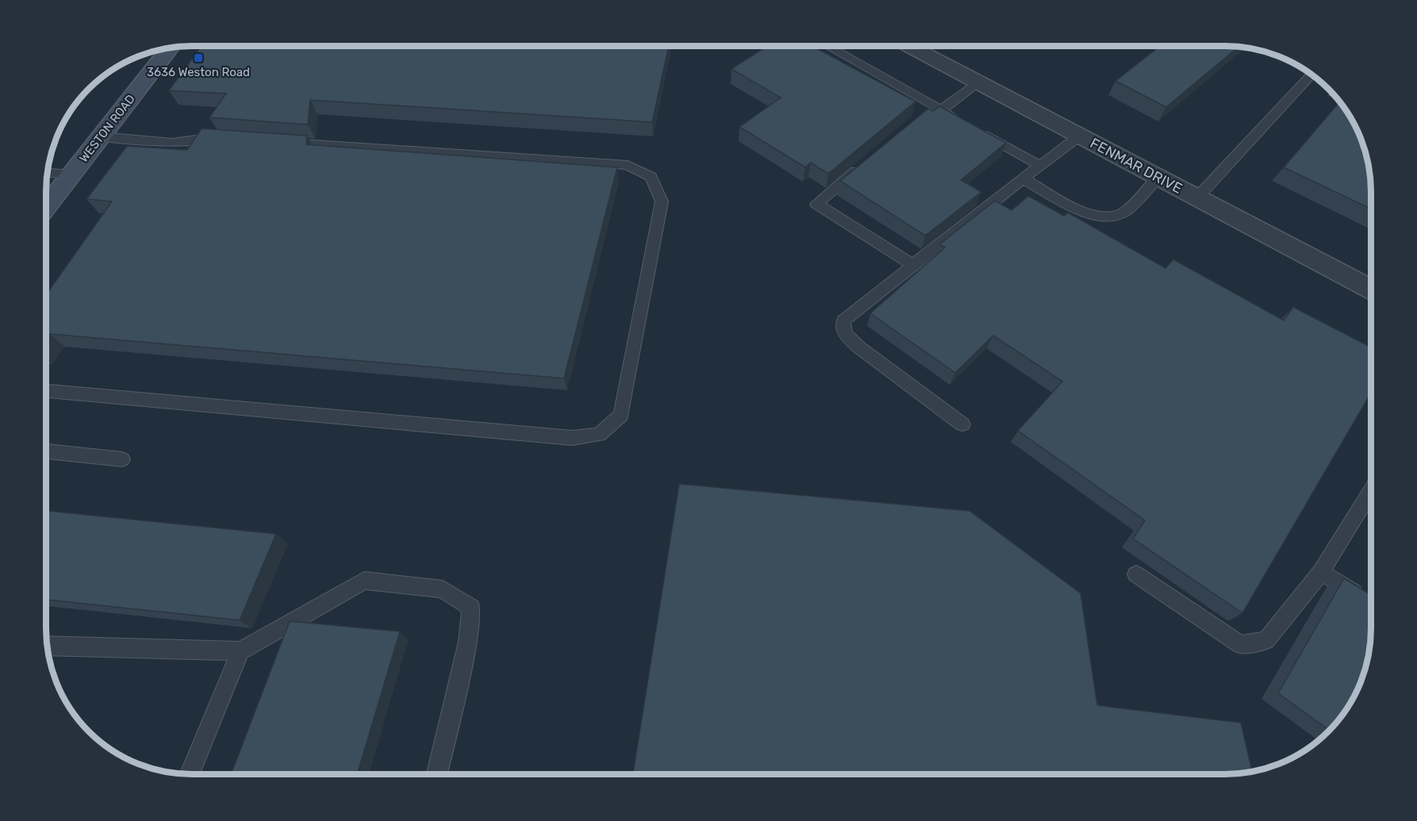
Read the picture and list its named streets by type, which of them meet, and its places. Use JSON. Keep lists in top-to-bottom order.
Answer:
{
  "streets": {
    "main road": ["WESTON ROAD"],
    "street": ["FENMAR DRIVE"]
  },
  "places": {
    "transit": ["3636 Weston Road"]
  }
}
